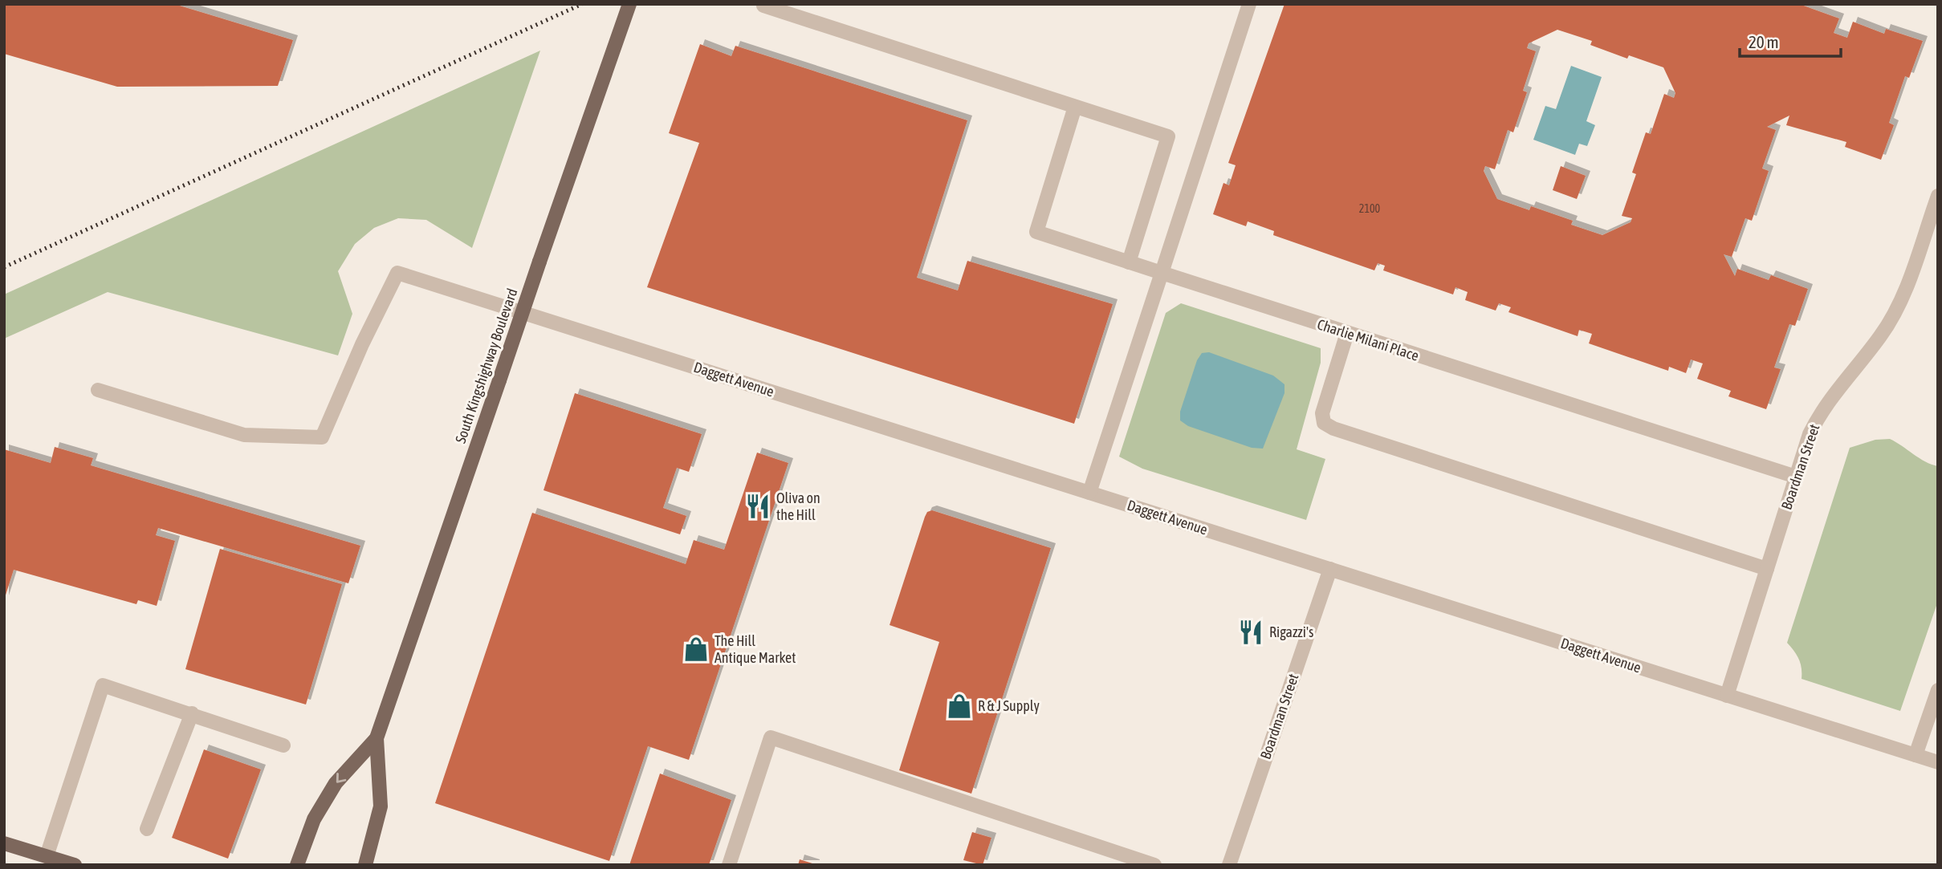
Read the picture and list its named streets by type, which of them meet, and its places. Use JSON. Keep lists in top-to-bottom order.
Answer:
{
  "streets": {
    "main road": ["South Kingshighway Boulevard"],
    "street": ["Charlie Milani Place", "Daggett Avenue", "Boardman Street"]
  },
  "crossings": [
    ["Charlie Milani Place", "Boardman Street"],
    ["Daggett Avenue", "Boardman Street"]
  ],
  "places": {
    "restaurant": ["Oliva on the Hill", "Rigazzi's"],
    "shop": ["The Hill Antique Market", "R & J Supply"]
  },
  "house_numbers": ["2100"],
  "scale_bar": "20 m"
}
